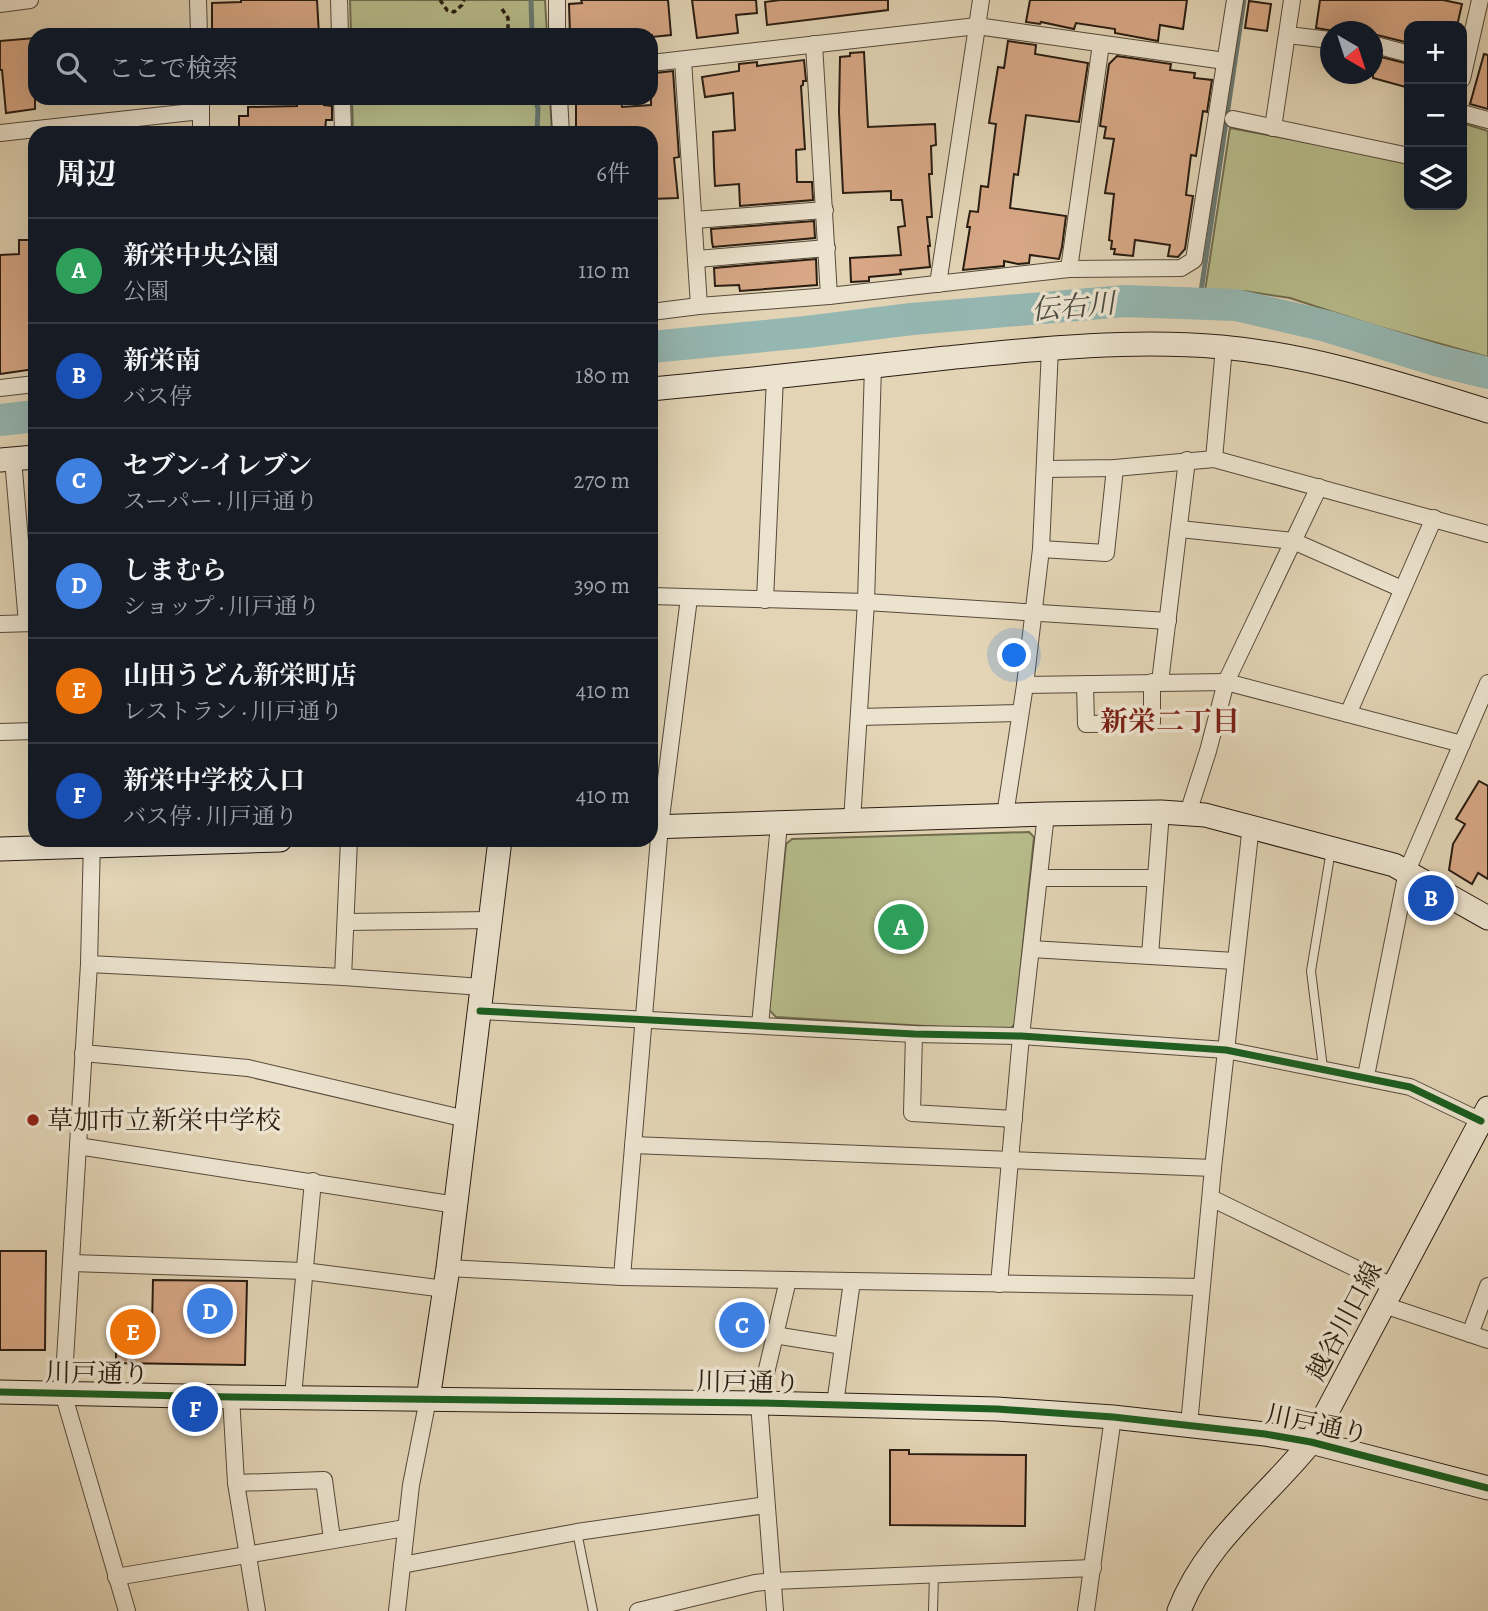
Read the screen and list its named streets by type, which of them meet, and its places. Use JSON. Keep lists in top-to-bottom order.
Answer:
{
  "streets": {
    "street": ["越谷川口線", "川戸通り"]
  },
  "crossings": [
    ["越谷川口線", "川戸通り"]
  ],
  "districts": ["新栄二丁目"],
  "water": ["伝右川"],
  "places": ["草加市立新栄中学校"],
  "north": "bottom right",
  "page": {
    "map_buttons": ["+", "−"],
    "search": "ここで検索",
    "heading": ["周辺", "6件"],
    "list": [
      {
        "mark": "A",
        "name": "新栄中央公園",
        "note": "公園",
        "value": "110 m"
      },
      {
        "mark": "B",
        "name": "新栄南",
        "note": "バス停",
        "value": "180 m"
      },
      {
        "mark": "C",
        "name": "セブン-イレブン",
        "note": "スーパー · 川戸通り",
        "value": "270 m"
      },
      {
        "mark": "D",
        "name": "しまむら",
        "note": "ショップ · 川戸通り",
        "value": "390 m"
      },
      {
        "mark": "E",
        "name": "山田うどん新栄町店",
        "note": "レストラン · 川戸通り",
        "value": "410 m"
      },
      {
        "mark": "F",
        "name": "新栄中学校入口",
        "note": "バス停 · 川戸通り",
        "value": "410 m"
      }
    ],
    "pins": [
      "B",
      "A",
      "D",
      "C",
      "E",
      "F"
    ]
  }
}
